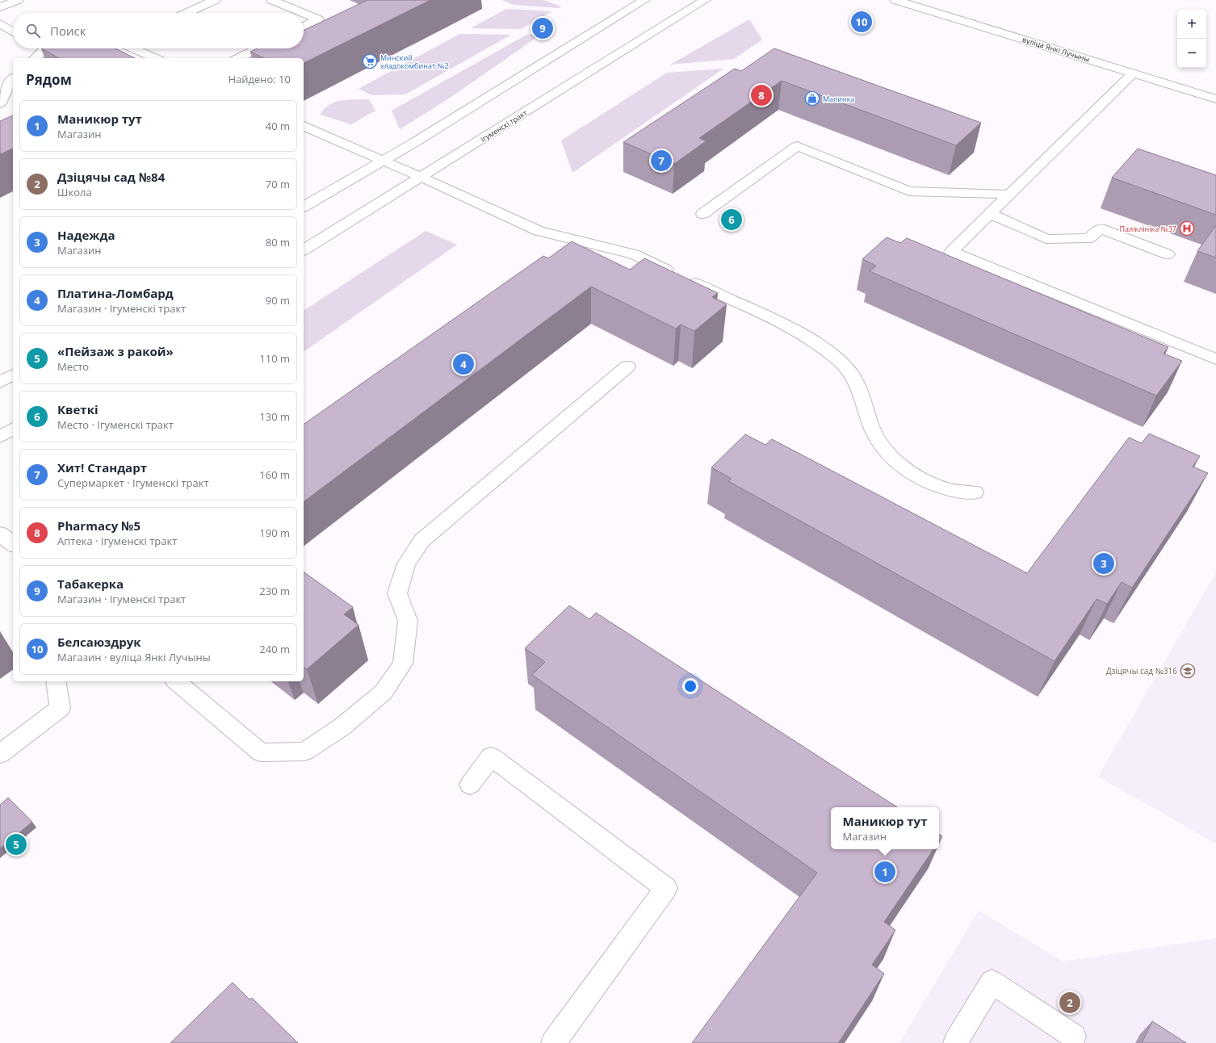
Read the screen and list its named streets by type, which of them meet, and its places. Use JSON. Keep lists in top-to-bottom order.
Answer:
{
  "streets": {
    "main road": ["вуліца Янкі Лучыны", "Ігуменскі тракт"]
  },
  "places": {
    "supermarket": ["Минский хладокомбинат №2"],
    "shop": ["Малинка"],
    "hospital": ["Паліклініка №37"],
    "school or university": ["Дзіцячы сад №316"]
  },
  "page": {
    "map_buttons": ["+", "−"],
    "pins": [
      "10",
      "9",
      "8",
      "7",
      "6",
      "4",
      "3",
      "5",
      "1",
      "2"
    ],
    "search": "Поиск",
    "heading": ["Рядом", "Найдено: 10"],
    "list": [
      {
        "mark": "1",
        "name": "Маникюр тут",
        "note": "Магазин",
        "value": "40 m"
      },
      {
        "mark": "2",
        "name": "Дзіцячы сад №84",
        "note": "Школа",
        "value": "70 m"
      },
      {
        "mark": "3",
        "name": "Надежда",
        "note": "Магазин",
        "value": "80 m"
      },
      {
        "mark": "4",
        "name": "Платина-Ломбард",
        "note": "Магазин · Ігуменскі тракт",
        "value": "90 m"
      },
      {
        "mark": "5",
        "name": "«Пейзаж з ракой»",
        "note": "Место",
        "value": "110 m"
      },
      {
        "mark": "6",
        "name": "Кветкі",
        "note": "Место · Ігуменскі тракт",
        "value": "130 m"
      },
      {
        "mark": "7",
        "name": "Хит! Стандарт",
        "note": "Супермаркет · Ігуменскі тракт",
        "value": "160 m"
      },
      {
        "mark": "8",
        "name": "Pharmacy №5",
        "note": "Аптека · Ігуменскі тракт",
        "value": "190 m"
      },
      {
        "mark": "9",
        "name": "Табакерка",
        "note": "Магазин · Ігуменскі тракт",
        "value": "230 m"
      },
      {
        "mark": "10",
        "name": "Белсаюздрук",
        "note": "Магазин · вуліца Янкі Лучыны",
        "value": "240 m"
      }
    ],
    "popup": ["Маникюр тут", "Магазин"]
  }
}
